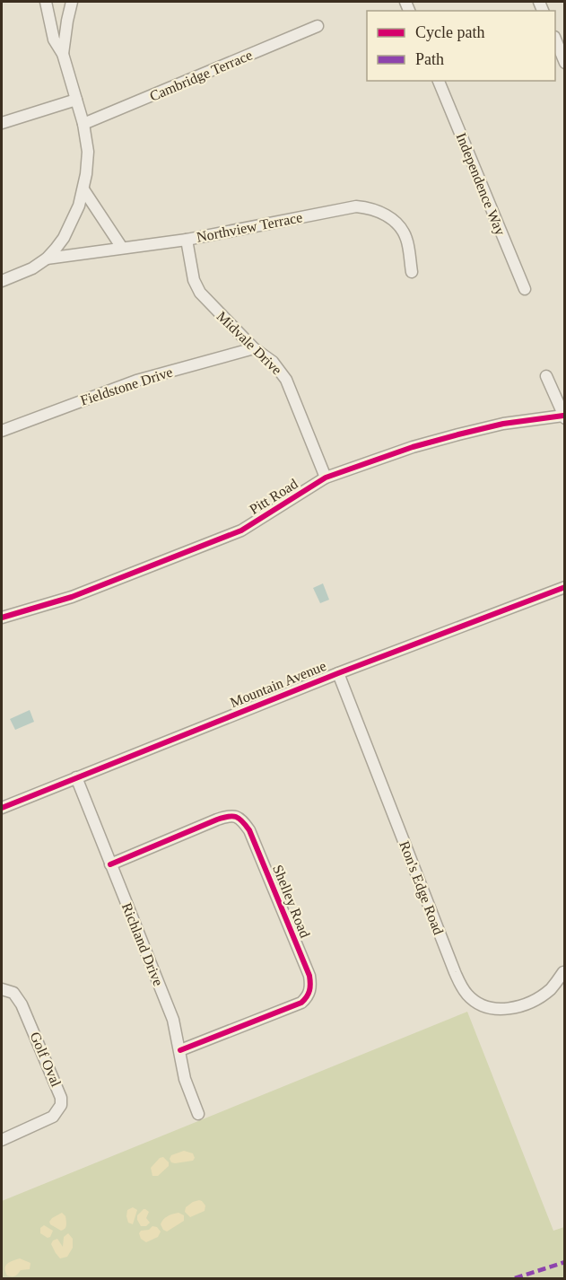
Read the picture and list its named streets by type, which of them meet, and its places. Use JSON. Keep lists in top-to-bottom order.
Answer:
{
  "streets": {
    "street": [
      "Cambridge Terrace",
      "Independence Way",
      "Northview Terrace",
      "Midvale Drive",
      "Fieldstone Drive",
      "Pitt Road",
      "Mountain Avenue",
      "Ron's Edge Road",
      "Shelley Road",
      "Richland Drive",
      "Golf Oval"
    ]
  },
  "crossings": [
    ["Northview Terrace", "Midvale Drive"],
    ["Midvale Drive", "Fieldstone Drive"],
    ["Midvale Drive", "Pitt Road"],
    ["Mountain Avenue", "Ron's Edge Road"],
    ["Mountain Avenue", "Richland Drive"],
    ["Shelley Road", "Richland Drive"]
  ],
  "legend": ["Cycle path", "Path"]
}
